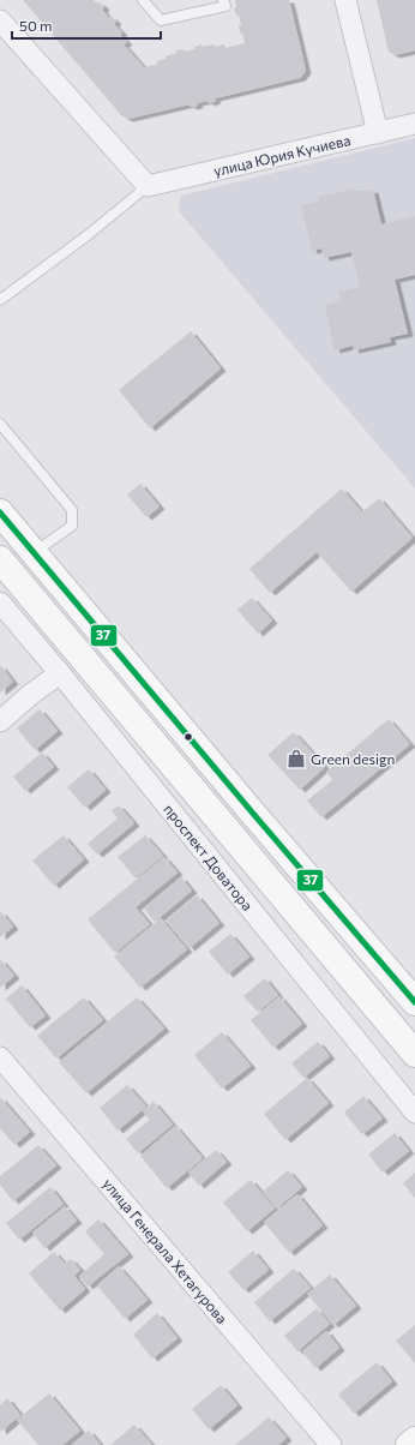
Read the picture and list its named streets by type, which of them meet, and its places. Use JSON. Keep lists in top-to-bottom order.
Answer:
{
  "streets": {
    "main road": ["проспект Доватора"],
    "street": ["улица Юрия Кучиева", "улица Генерала Хетагурова"]
  },
  "places": {
    "shop": ["Green design"]
  },
  "lines": ["transit line 37"],
  "scale_bar": "50 m"
}
